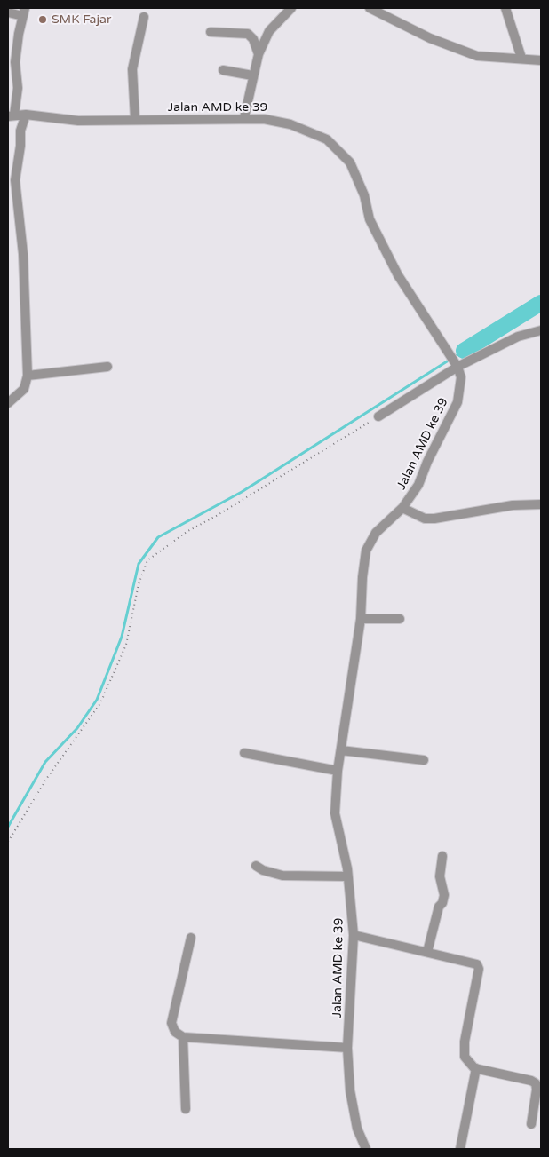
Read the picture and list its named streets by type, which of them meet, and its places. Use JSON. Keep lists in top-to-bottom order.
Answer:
{
  "streets": {
    "street": ["Jalan AMD ke 39"]
  },
  "places": ["SMK Fajar"]
}
